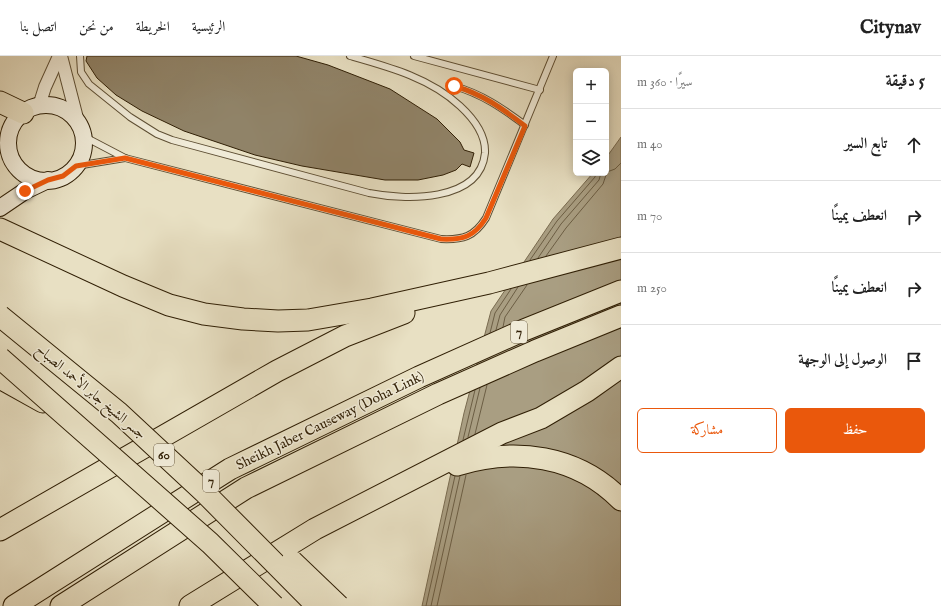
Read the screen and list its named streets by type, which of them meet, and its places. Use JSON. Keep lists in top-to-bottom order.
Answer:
{
  "streets": {
    "highway": [
      "7",
      "جسر الشيخ جابر الأحمد الصباح",
      "Sheikh Jaber Causeway (Doha Link)",
      "60"
    ]
  },
  "page": {
    "header": "Citynav",
    "nav": [
      "الرئيسية",
      "الخريطة",
      "من نحن",
      "اتصل بنا"
    ],
    "heading": ["5 دقيقة", "سيرًا · 360 m"],
    "map_buttons": ["+", "−"],
    "list": [
      ["تابع السير", "40 m"],
      ["انعطف يمينًا", "70 m"],
      ["انعطف يمينًا", "250 m"],
      "الوصول إلى الوجهة"
    ],
    "buttons": ["حفظ", "مشاركة"]
  }
}
